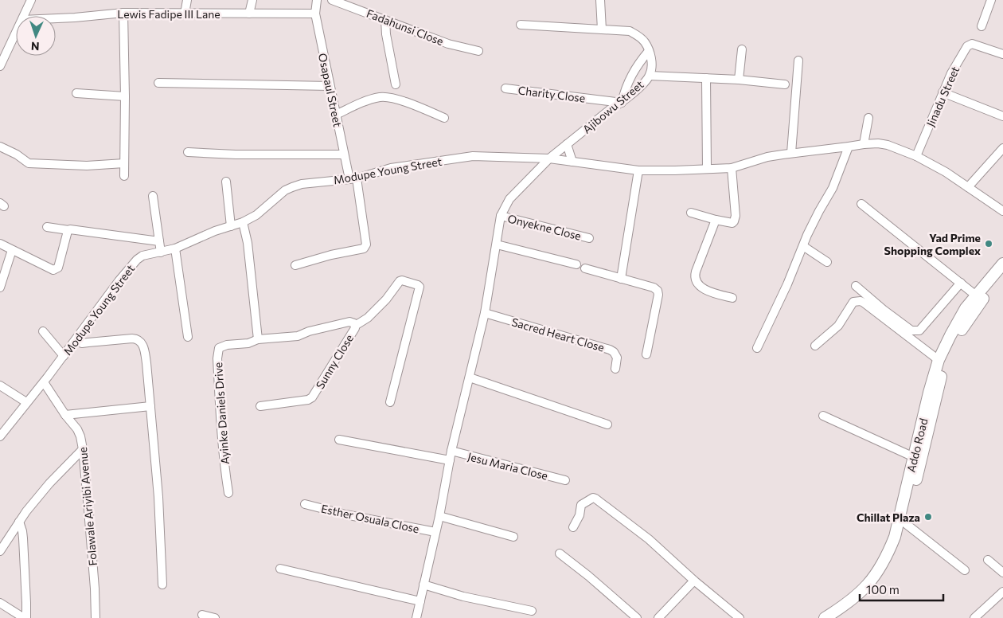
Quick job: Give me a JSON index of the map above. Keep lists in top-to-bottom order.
{
  "streets": {
    "main road": ["Addo Road"],
    "street": [
      "Lewis Fadipe III Lane",
      "Fadahunsi Close",
      "Osapaul Street",
      "Charity Close",
      "Jinadu Street",
      "Ajibowu Street",
      "Modupe Young Street",
      "Onyekne Close",
      "Sacred Heart Close",
      "Sunny Close",
      "Ayinke Daniels Drive",
      "Jesu Maria Close",
      "Folawale Ariyibi Avenue",
      "Esther Osuala Close"
    ]
  },
  "crossings": [
    ["Lewis Fadipe III Lane", "Osapaul Street"],
    ["Osapaul Street", "Modupe Young Street"],
    ["Charity Close", "Ajibowu Street"],
    ["Jinadu Street", "Modupe Young Street"],
    ["Ajibowu Street", "Modupe Young Street"],
    ["Ajibowu Street", "Onyekne Close"],
    ["Modupe Young Street", "Folawale Ariyibi Avenue"],
    ["Sunny Close", "Ayinke Daniels Drive"]
  ],
  "places": ["Yad Prime Shopping Complex", "Chillat Plaza"],
  "scale_bar": "100 m",
  "north": "bottom"
}
